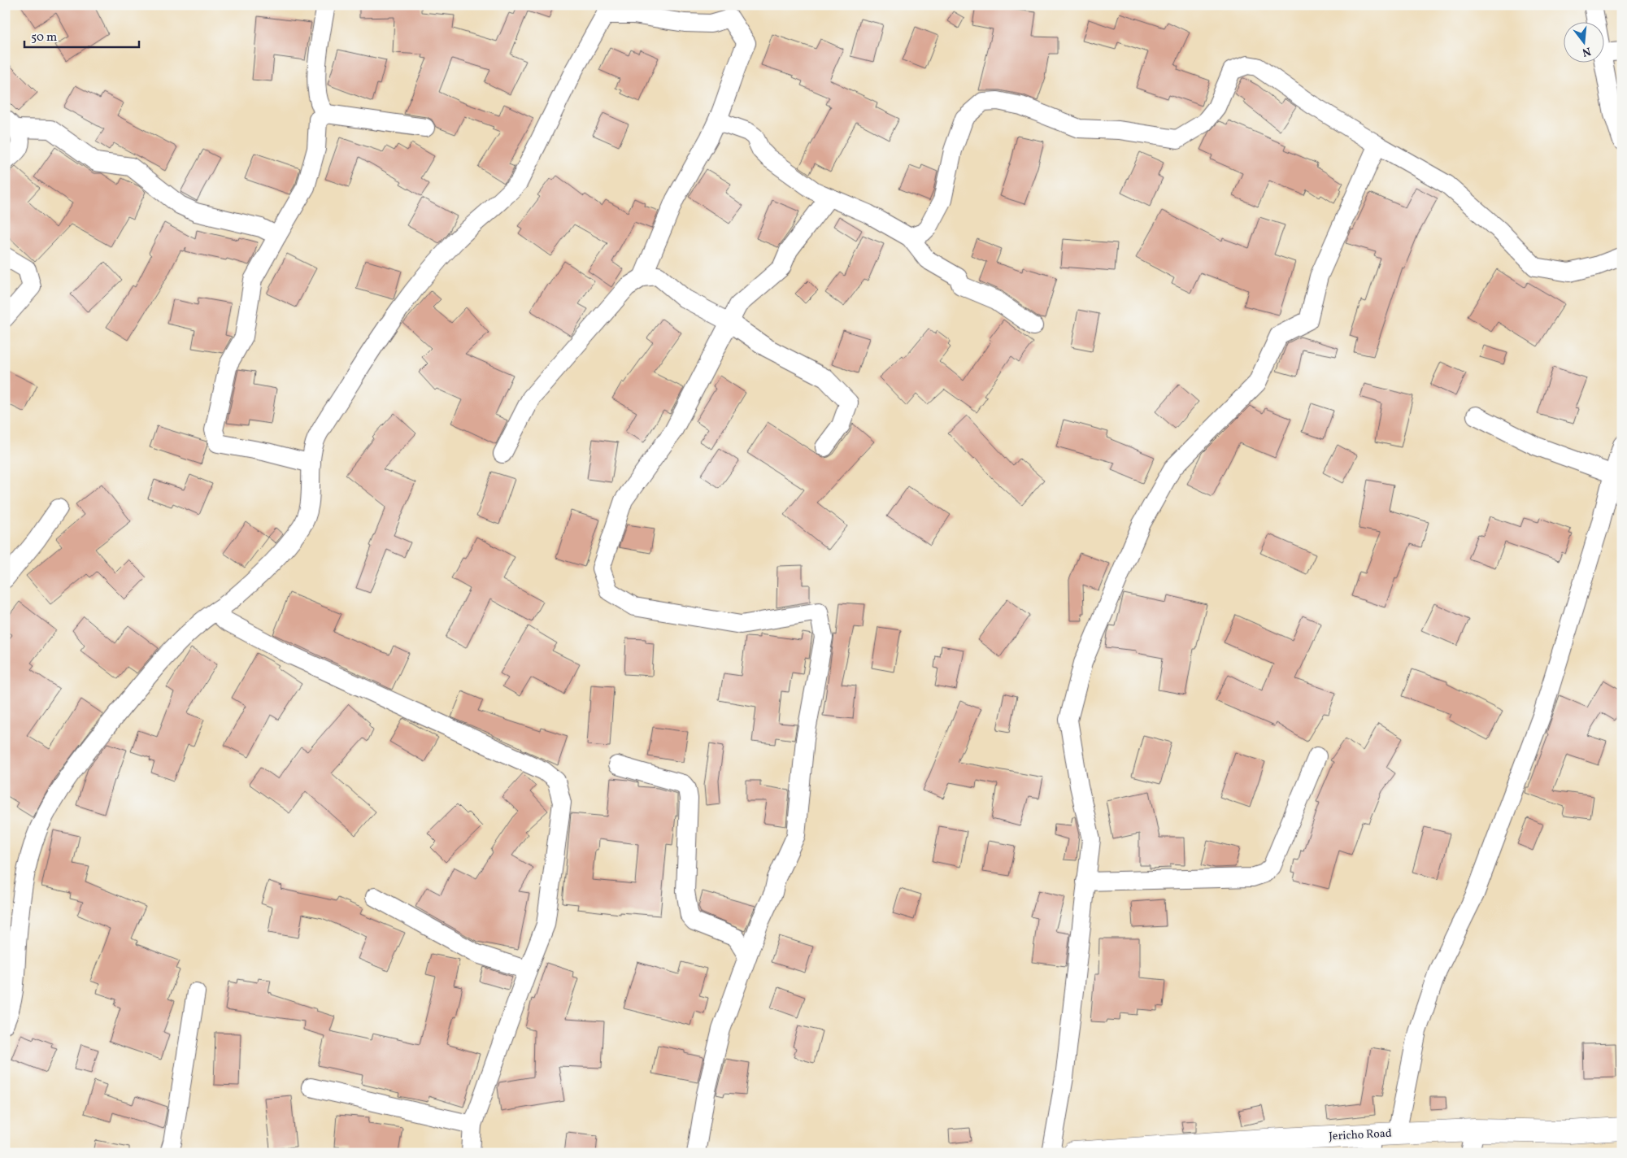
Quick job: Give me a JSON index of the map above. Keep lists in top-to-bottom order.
{
  "streets": {
    "street": ["Jericho Road"]
  },
  "scale_bar": "50 m",
  "north": "bottom"
}
